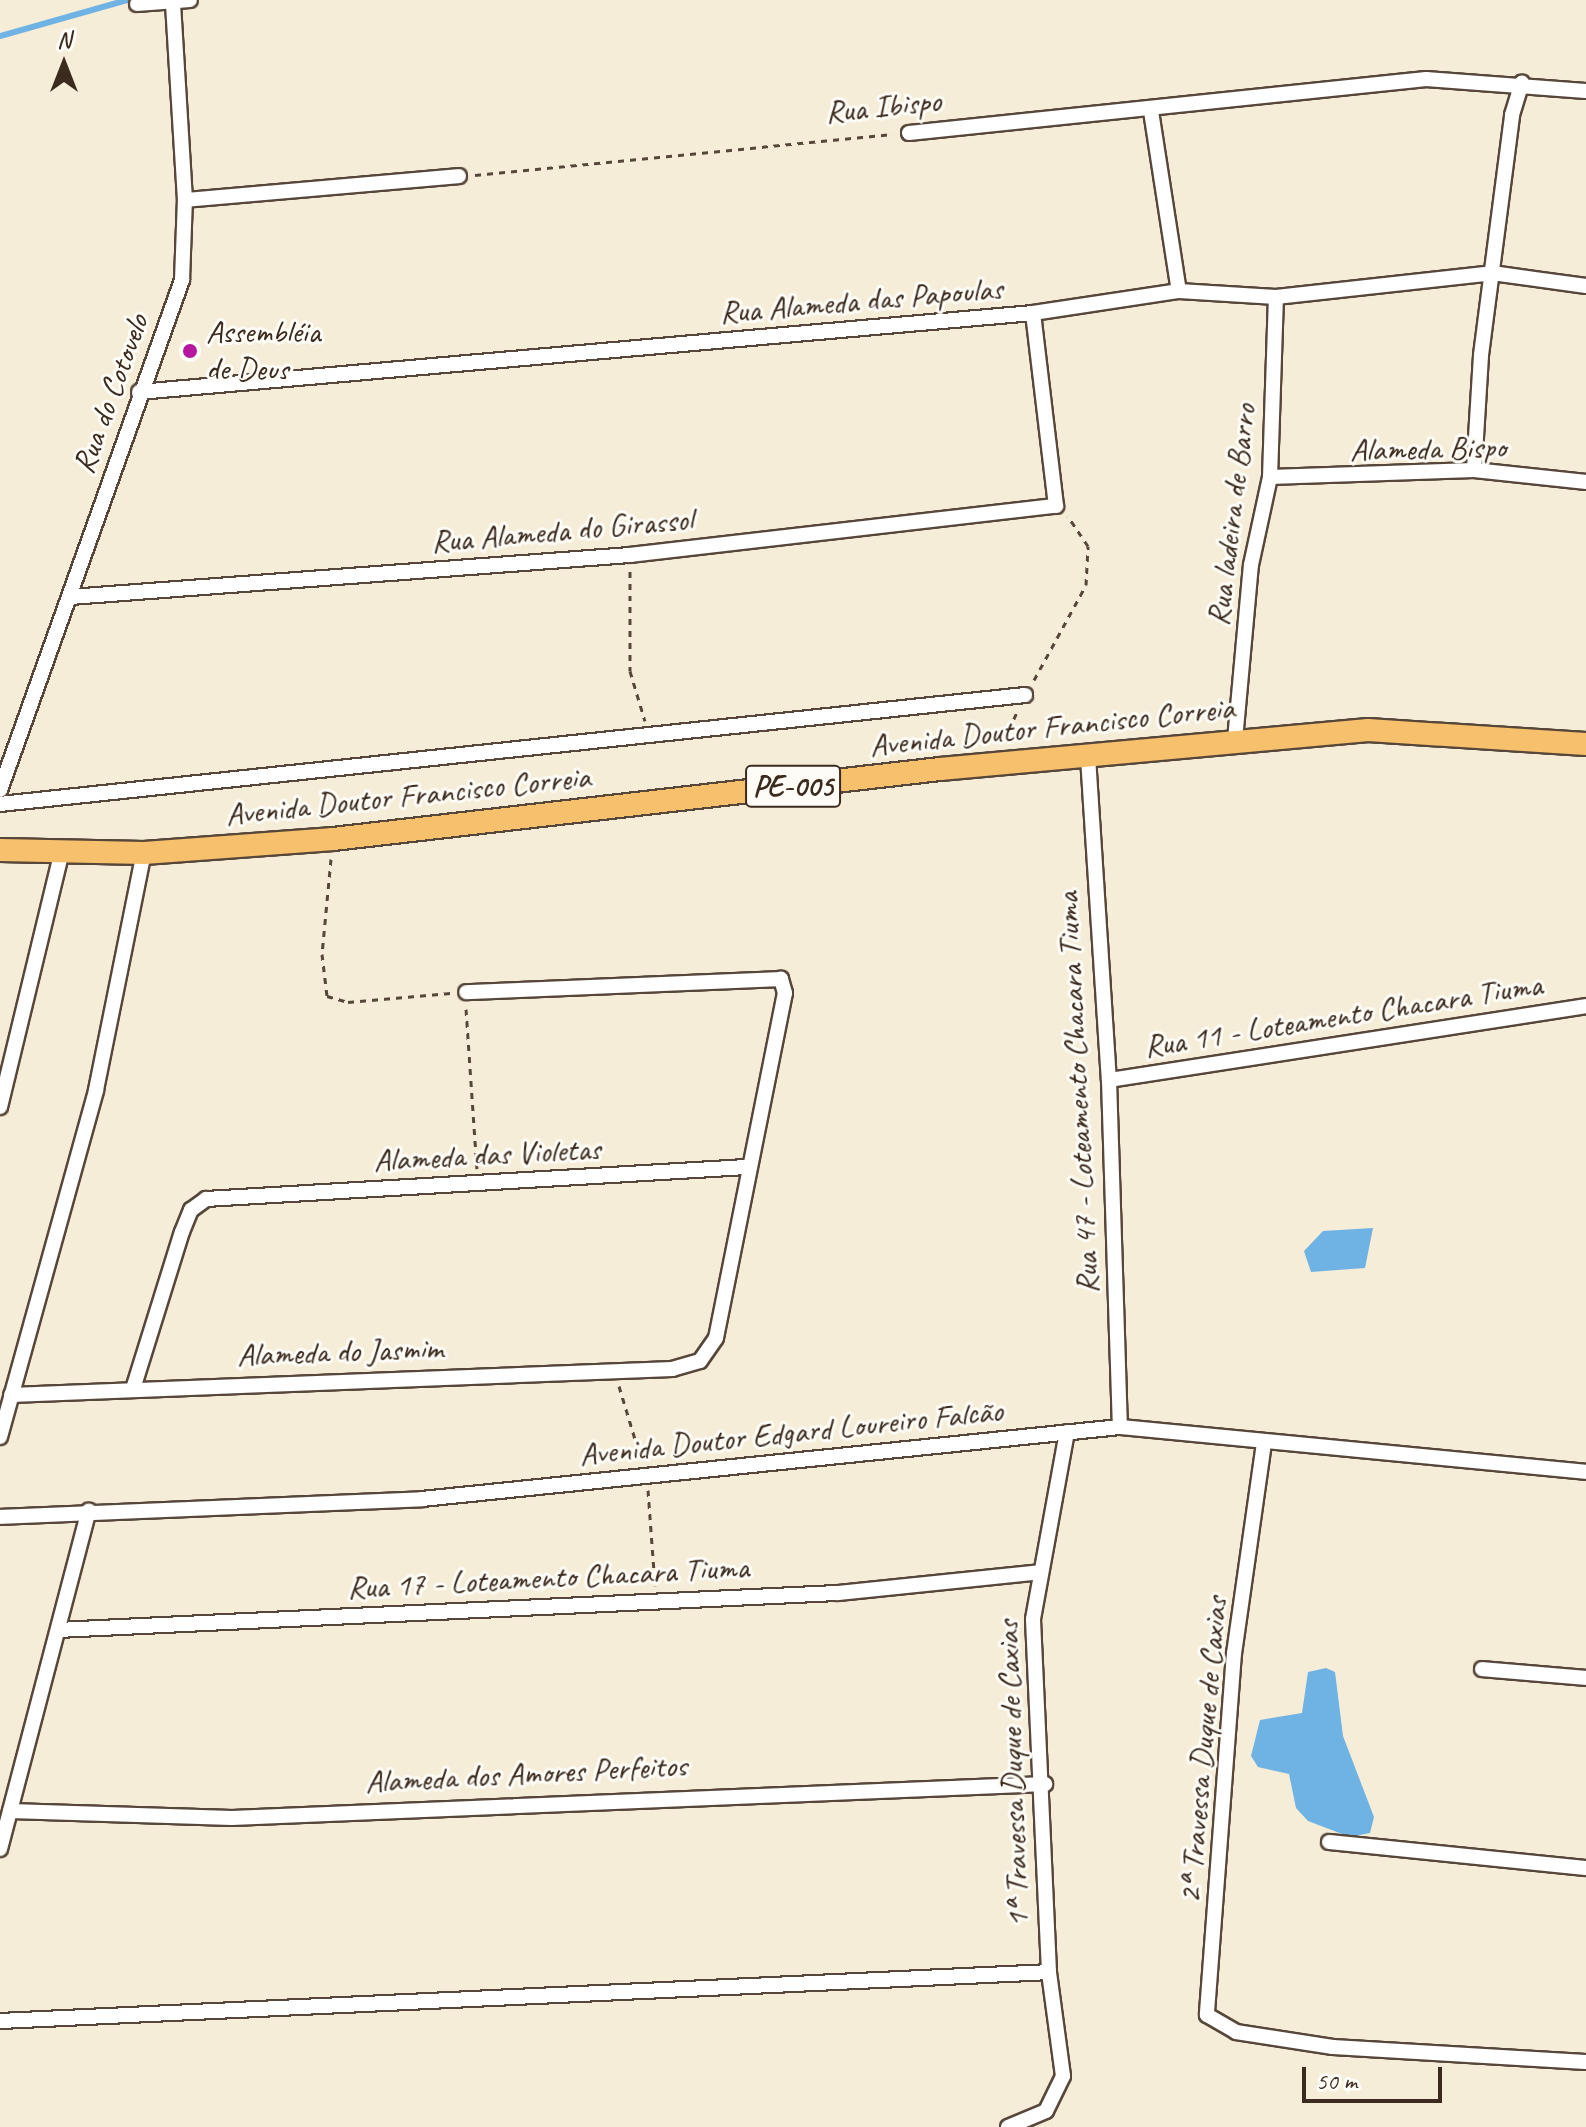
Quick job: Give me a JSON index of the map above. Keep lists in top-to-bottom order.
{
  "streets": {
    "main road": ["Avenida Doutor Francisco Correia", "PE-005"],
    "street": [
      "Rua Ibispo",
      "Rua Alameda das Papoulas",
      "Rua do Cotovelo",
      "Alameda Bispo",
      "Rua ladeira de Barro",
      "Rua Alameda do Girassol",
      "Rua 11 - Loteamento Chacara Tiuma",
      "Rua 47 - Loteamento Chacara Tiuma",
      "Alameda das Violetas",
      "Alameda do Jasmim",
      "Avenida Doutor Edgard Loureiro Falcão",
      "Rua 17 - Loteamento Chacara Tiuma",
      "2ª Travessa Duque de Caxias",
      "Alameda dos Amores Perfeitos",
      "1ª Travessa Duque de Caxias"
    ]
  },
  "crossings": [
    ["Rua Alameda das Papoulas", "Rua do Cotovelo"],
    ["Rua Alameda das Papoulas", "Rua ladeira de Barro"],
    ["Rua do Cotovelo", "Rua Alameda do Girassol"],
    ["Alameda Bispo", "Rua ladeira de Barro"],
    ["Rua ladeira de Barro", "Avenida Doutor Francisco Correia"],
    ["Avenida Doutor Francisco Correia", "Rua 47 - Loteamento Chacara Tiuma"],
    ["Rua 11 - Loteamento Chacara Tiuma", "Rua 47 - Loteamento Chacara Tiuma"],
    ["Rua 47 - Loteamento Chacara Tiuma", "Avenida Doutor Edgard Loureiro Falcão"],
    ["Alameda das Violetas", "Alameda do Jasmim"],
    ["Avenida Doutor Edgard Loureiro Falcão", "2ª Travessa Duque de Caxias"],
    ["Avenida Doutor Edgard Loureiro Falcão", "1ª Travessa Duque de Caxias"],
    ["Rua 17 - Loteamento Chacara Tiuma", "1ª Travessa Duque de Caxias"],
    ["Alameda dos Amores Perfeitos", "1ª Travessa Duque de Caxias"]
  ],
  "places": ["Assembléia de Deus"],
  "scale_bar": "50 m",
  "north": "top"
}
